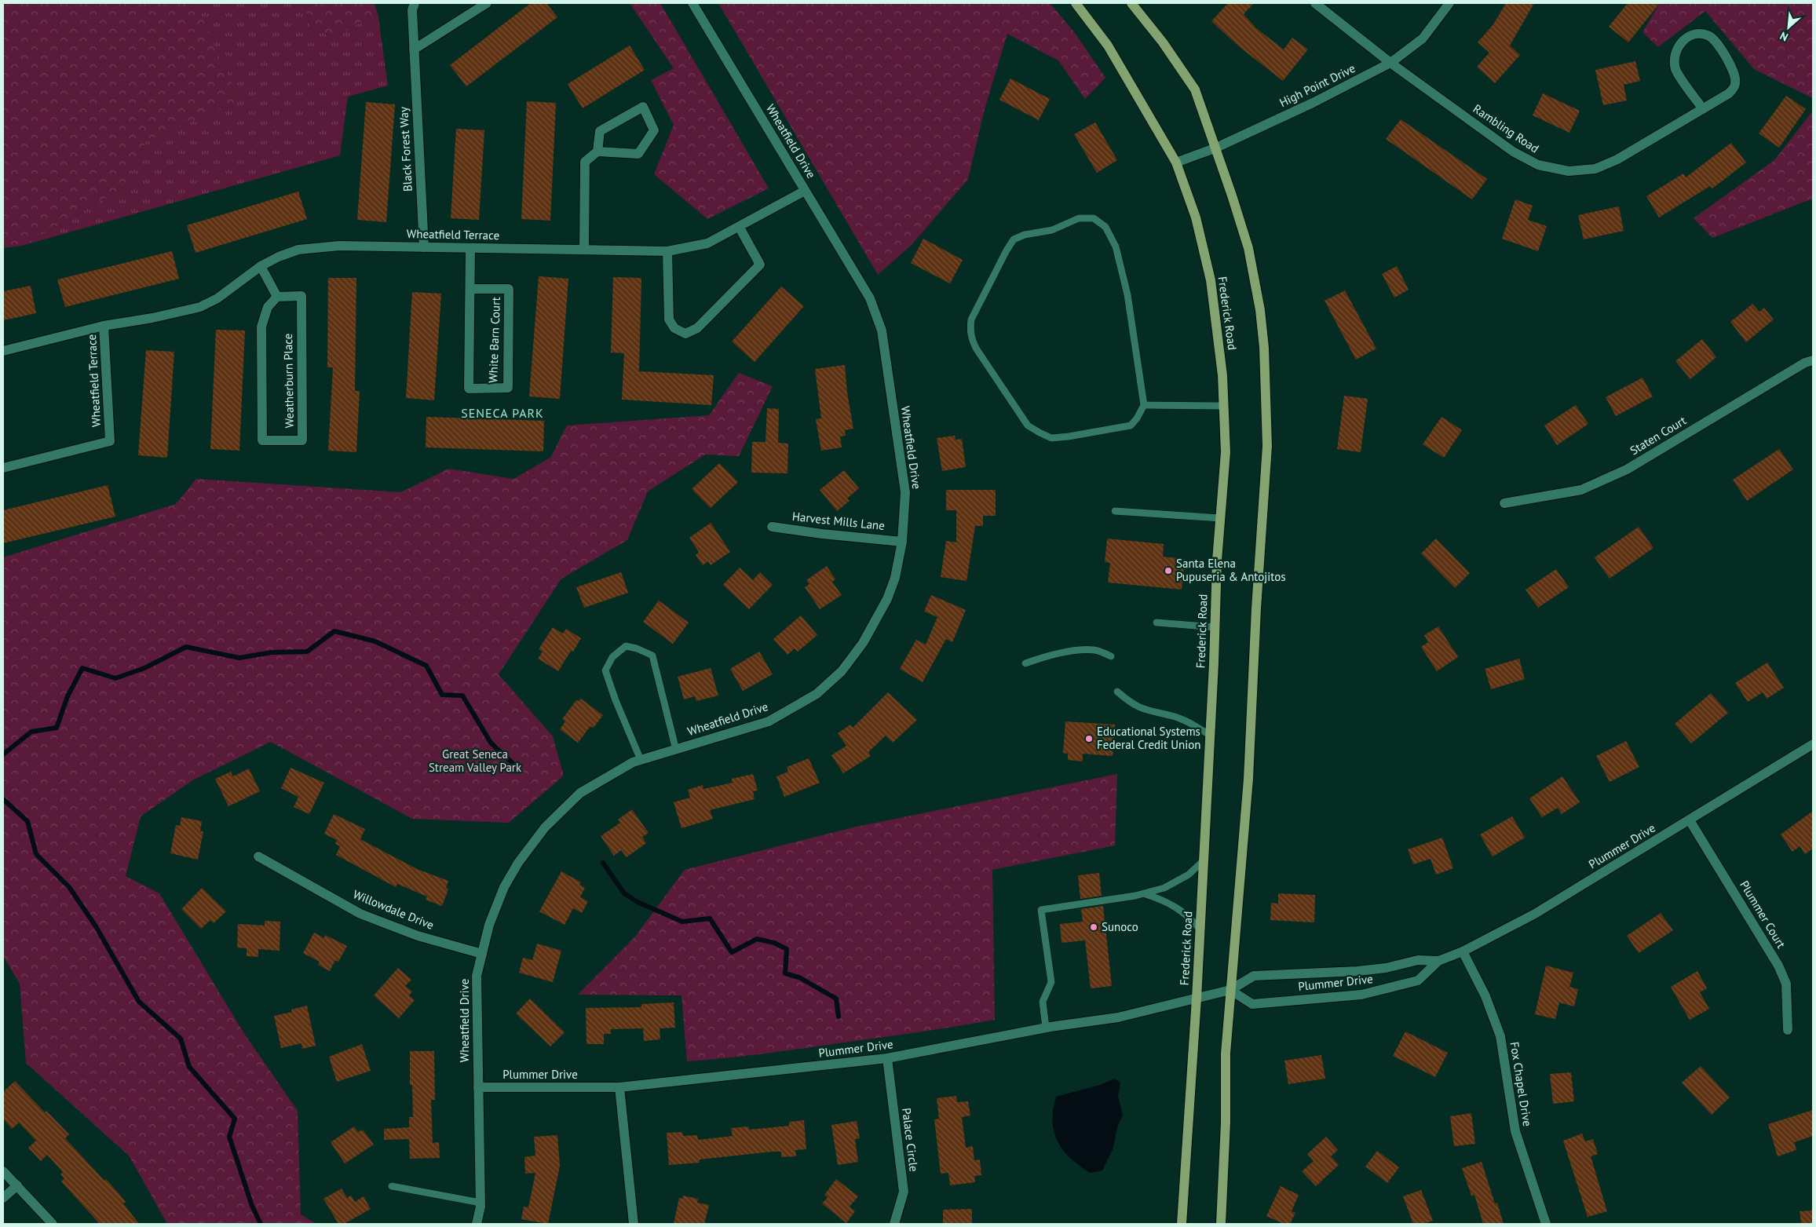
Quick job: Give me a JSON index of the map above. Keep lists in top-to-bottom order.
{
  "streets": {
    "main road": ["Frederick Road"],
    "street": [
      "High Point Drive",
      "Rambling Road",
      "Wheatfield Drive",
      "Black Forest Way",
      "Wheatfield Terrace",
      "White Barn Court",
      "Weatherburn Place",
      "Staten Court",
      "Harvest Mills Lane",
      "Plummer Drive",
      "Willowdale Drive",
      "Plummer Court",
      "Fox Chapel Drive",
      "Palace Circle"
    ]
  },
  "crossings": [
    ["High Point Drive", "Rambling Road"],
    ["High Point Drive", "Frederick Road"],
    ["Wheatfield Drive", "Wheatfield Terrace"],
    ["Wheatfield Drive", "Harvest Mills Lane"],
    ["Wheatfield Drive", "Plummer Drive"],
    ["Wheatfield Drive", "Willowdale Drive"],
    ["Black Forest Way", "Wheatfield Terrace"],
    ["Wheatfield Terrace", "White Barn Court"],
    ["Frederick Road", "Plummer Drive"],
    ["Plummer Drive", "Plummer Court"],
    ["Plummer Drive", "Fox Chapel Drive"],
    ["Plummer Drive", "Palace Circle"]
  ],
  "districts": ["SENECA PARK"],
  "parks": ["Great Seneca Stream Valley Park"],
  "places": ["Santa Elena Pupuseria & Antojitos", "Educational Systems Federal Credit Union", "Sunoco"],
  "north": "bottom left"
}
